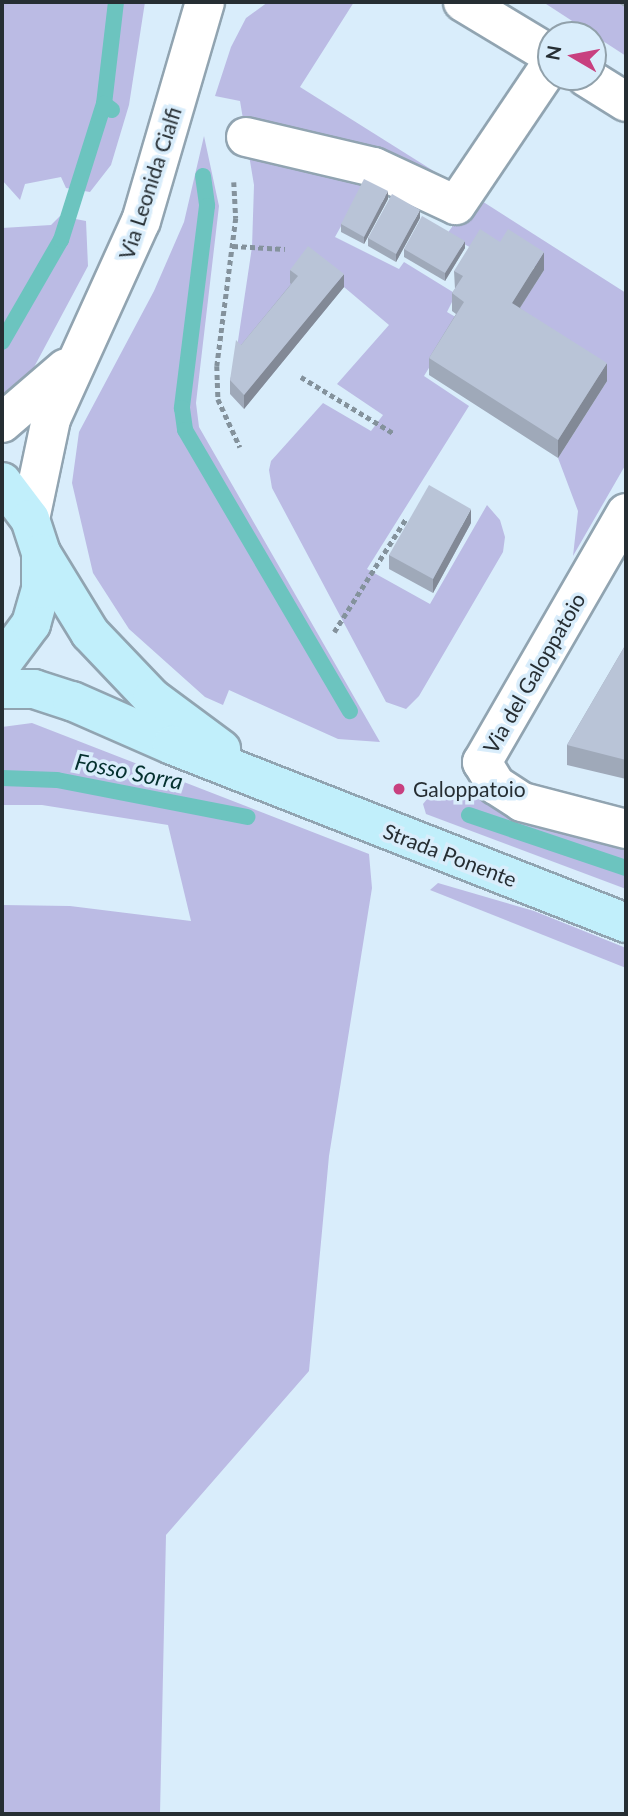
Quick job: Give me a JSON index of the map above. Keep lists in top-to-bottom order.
{
  "streets": {
    "main road": ["Strada Ponente"],
    "street": ["Via Leonida Cialfi", "Via del Galoppatoio"]
  },
  "crossings": [
    ["Via Leonida Cialfi", "Strada Ponente"]
  ],
  "water": ["Fosso Sorra"],
  "places": ["Galoppatoio"],
  "north": "left"
}
